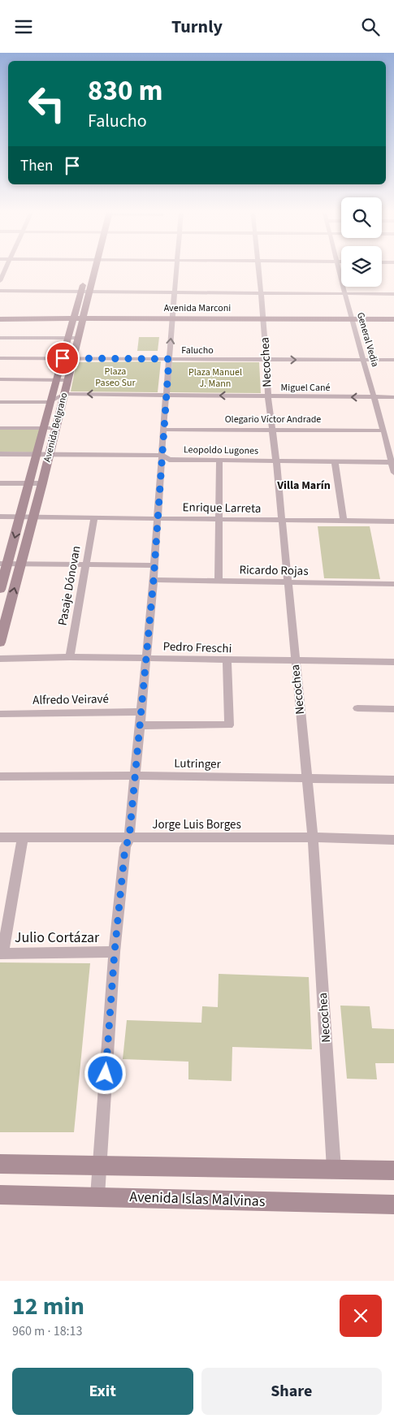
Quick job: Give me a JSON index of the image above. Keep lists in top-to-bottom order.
{
  "streets": {
    "main road": ["Avenida Marconi", "Avenida Belgrano", "Avenida Islas Malvinas"],
    "street": [
      "General Vedia",
      "Falucho",
      "Necochea",
      "Miguel Cané",
      "Olegario Víctor Andrade",
      "Leopoldo Lugones",
      "Enrique Larreta",
      "Ricardo Rojas",
      "Pasaje Dónovan",
      "Pedro Freschi",
      "Alfredo Veiravé",
      "Lutringer",
      "Jorge Luis Borges",
      "Julio Cortázar"
    ]
  },
  "crossings": [
    ["Avenida Marconi", "General Vedia"],
    ["Avenida Marconi", "Necochea"],
    ["Avenida Marconi", "Avenida Belgrano"],
    ["General Vedia", "Falucho"],
    ["General Vedia", "Miguel Cané"],
    ["General Vedia", "Olegario Víctor Andrade"],
    ["General Vedia", "Leopoldo Lugones"],
    ["Falucho", "Necochea"],
    ["Falucho", "Avenida Belgrano"],
    ["Necochea", "Miguel Cané"],
    ["Necochea", "Olegario Víctor Andrade"],
    ["Necochea", "Leopoldo Lugones"],
    ["Necochea", "Enrique Larreta"],
    ["Necochea", "Ricardo Rojas"],
    ["Necochea", "Pedro Freschi"],
    ["Necochea", "Lutringer"],
    ["Necochea", "Jorge Luis Borges"],
    ["Miguel Cané", "Avenida Belgrano"],
    ["Avenida Belgrano", "Leopoldo Lugones"],
    ["Avenida Belgrano", "Enrique Larreta"],
    ["Enrique Larreta", "Pasaje Dónovan"],
    ["Pasaje Dónovan", "Pedro Freschi"]
  ],
  "one_way": ["Miguel Cané"],
  "districts": ["Villa Marín"],
  "parks": ["Plaza Paseo Sur", "Plaza Manuel J. Mann"],
  "page": {
    "header": "Turnly",
    "turn": ["830 m", "Falucho"],
    "then": "Then",
    "heading": ["12 min", "960 m · 18:13"],
    "buttons": ["Exit", "Share"]
  }
}
